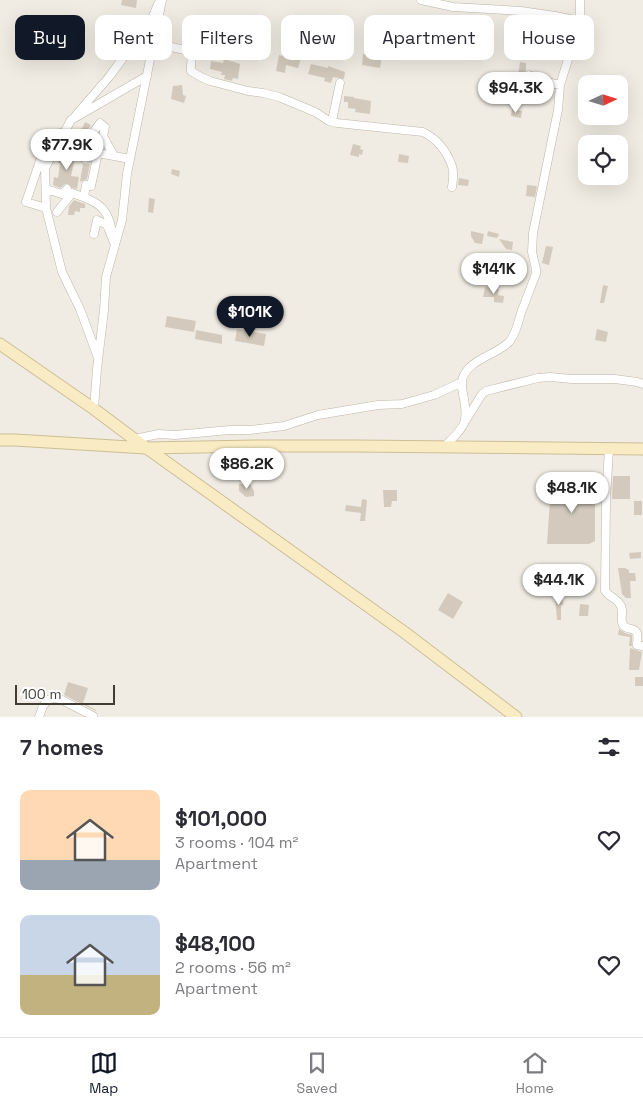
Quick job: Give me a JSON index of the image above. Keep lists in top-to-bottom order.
{
  "scale_bar": "100 m",
  "north": "right",
  "page": {
    "chip": [
      "Buy",
      "Rent",
      "Filters",
      "New",
      "Apartment",
      "House"
    ],
    "price": [
      "$94.3K",
      "$77.9K",
      "$141K",
      "$101K",
      "$86.2K",
      "$48.1K",
      "$44.1K"
    ],
    "scale": "100 m",
    "heading": "7 homes",
    "list": [
      {
        "name": "$101,000",
        "note": "3 rooms · 104 m² · Apartment"
      },
      {
        "name": "$48,100",
        "note": "2 rooms · 56 m² · Apartment"
      }
    ],
    "tabs": ["Map", "Saved", "Home"]
  }
}
